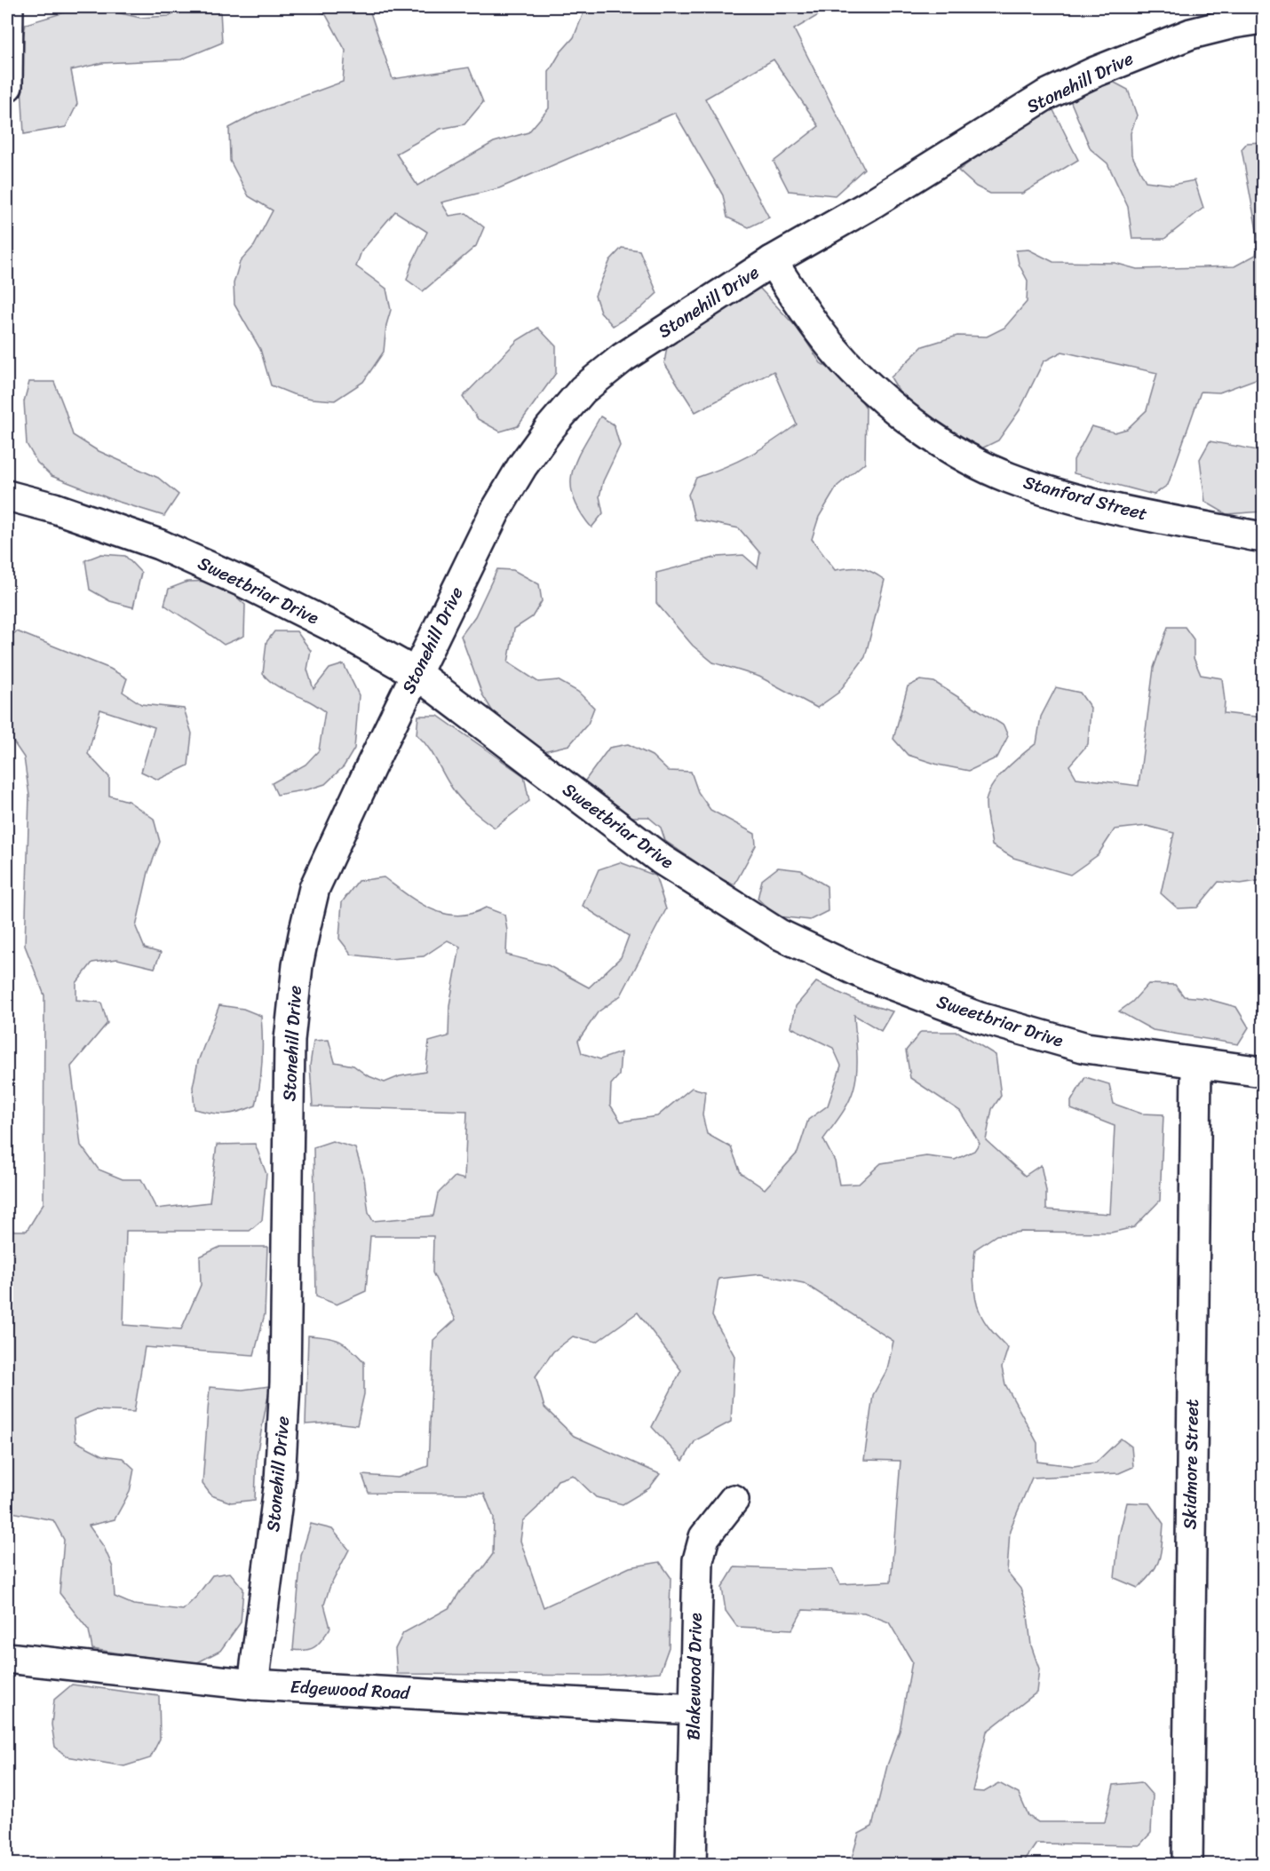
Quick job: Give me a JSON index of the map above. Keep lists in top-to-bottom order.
{
  "streets": {
    "street": [
      "Stonehill Drive",
      "Stanford Street",
      "Sweetbriar Drive",
      "Skidmore Street",
      "Blakewood Drive",
      "Edgewood Road"
    ]
  },
  "crossings": [
    ["Stonehill Drive", "Stanford Street"],
    ["Stonehill Drive", "Sweetbriar Drive"],
    ["Stonehill Drive", "Edgewood Road"],
    ["Sweetbriar Drive", "Skidmore Street"],
    ["Blakewood Drive", "Edgewood Road"]
  ]
}
